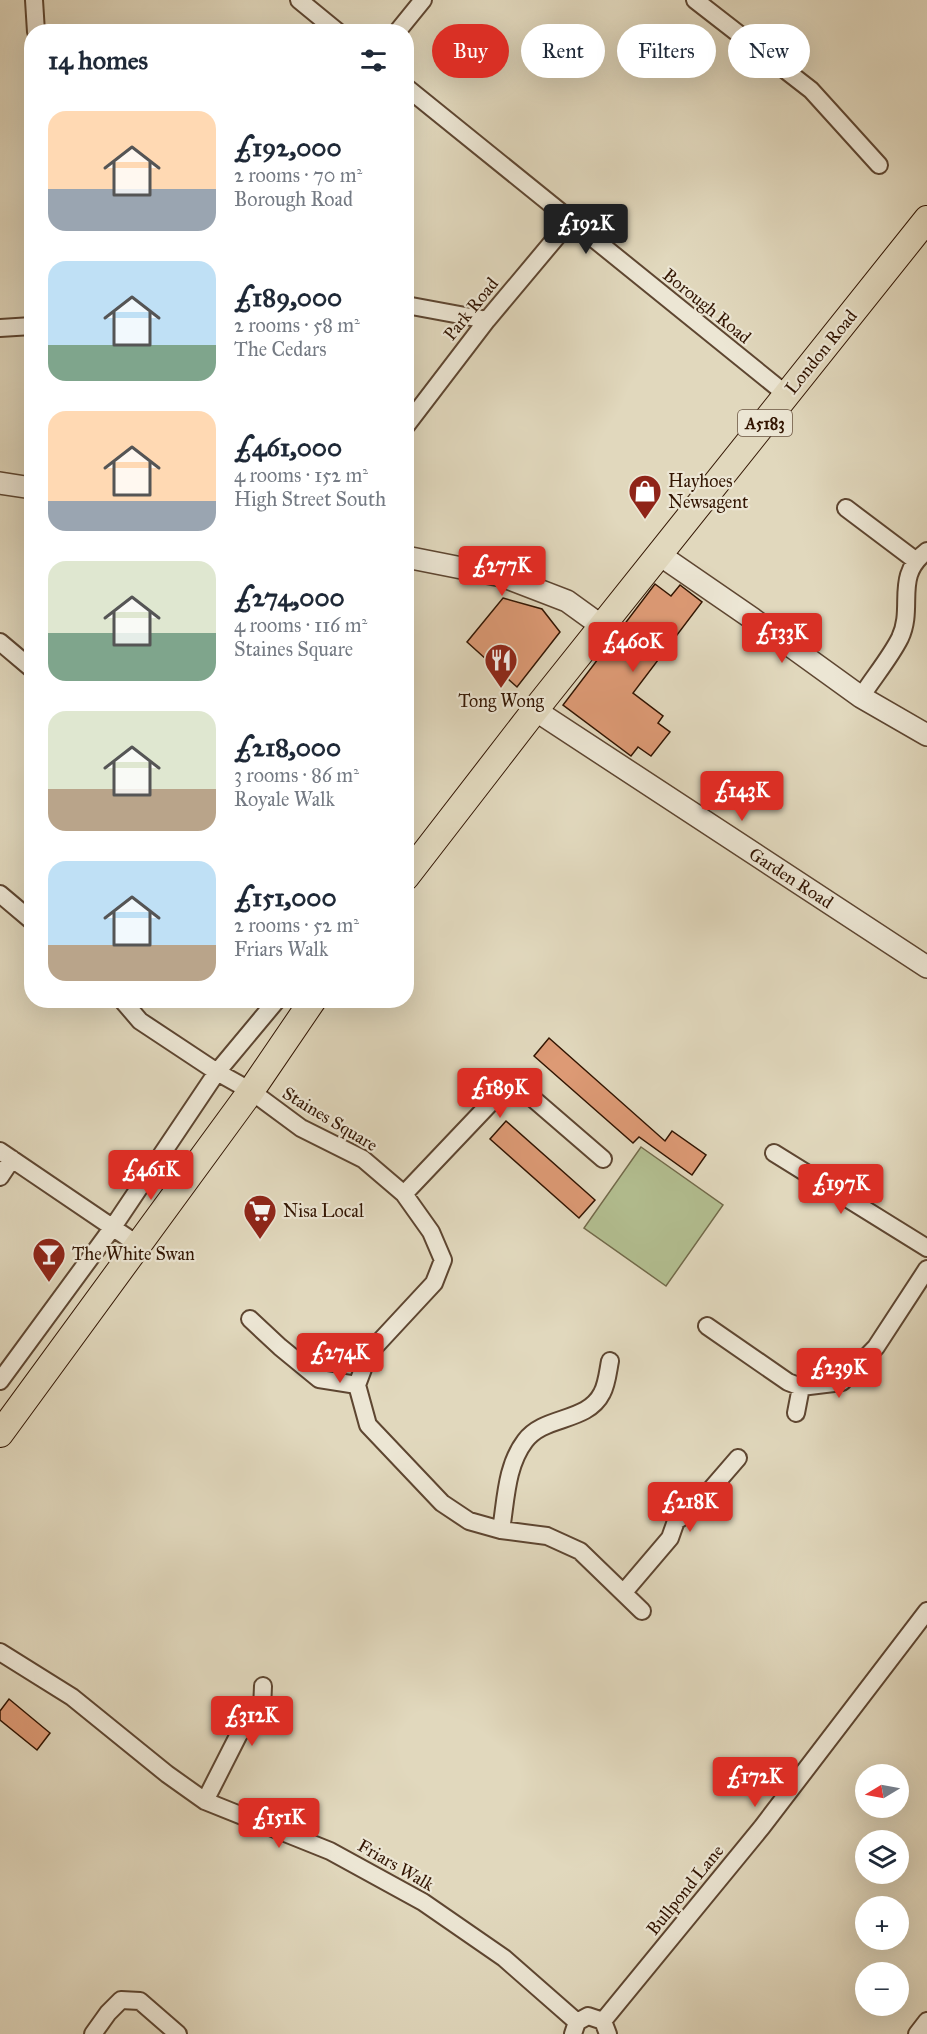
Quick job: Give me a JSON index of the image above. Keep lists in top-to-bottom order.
{
  "streets": {
    "main road": ["London Road", "A5183"],
    "street": [
      "Borough Road",
      "Park Road",
      "Garden Road",
      "Staines Square",
      "Friars Walk",
      "Bullpond Lane"
    ]
  },
  "crossings": [
    ["Borough Road", "Park Road"],
    ["Borough Road", "London Road"],
    ["London Road", "A5183"],
    ["A5183", "Garden Road"]
  ],
  "places": {
    "shop": ["Hayhoes Newsagent"],
    "restaurant": ["Tong Wong"],
    "supermarket": ["Nisa Local"],
    "bar": ["The White Swan"]
  },
  "north": "left",
  "page": {
    "chip": [
      "Buy",
      "Rent",
      "Filters",
      "New"
    ],
    "heading": "14 homes",
    "list": [
      {
        "name": "£192,000",
        "note": "2 rooms · 70 m² · Borough Road"
      },
      {
        "name": "£189,000",
        "note": "2 rooms · 58 m² · The Cedars"
      },
      {
        "name": "£461,000",
        "note": "4 rooms · 152 m² · High Street South"
      },
      {
        "name": "£274,000",
        "note": "4 rooms · 116 m² · Staines Square"
      },
      {
        "name": "£218,000",
        "note": "3 rooms · 86 m² · Royale Walk"
      },
      {
        "name": "£151,000",
        "note": "2 rooms · 52 m² · Friars Walk"
      }
    ],
    "price": [
      "£192K",
      "£277K",
      "£133K",
      "£460K",
      "£143K",
      "£189K",
      "£461K",
      "£197K",
      "£274K",
      "£239K",
      "£218K",
      "£312K",
      "£172K",
      "£151K"
    ],
    "map_buttons": ["+", "−"]
  }
}
